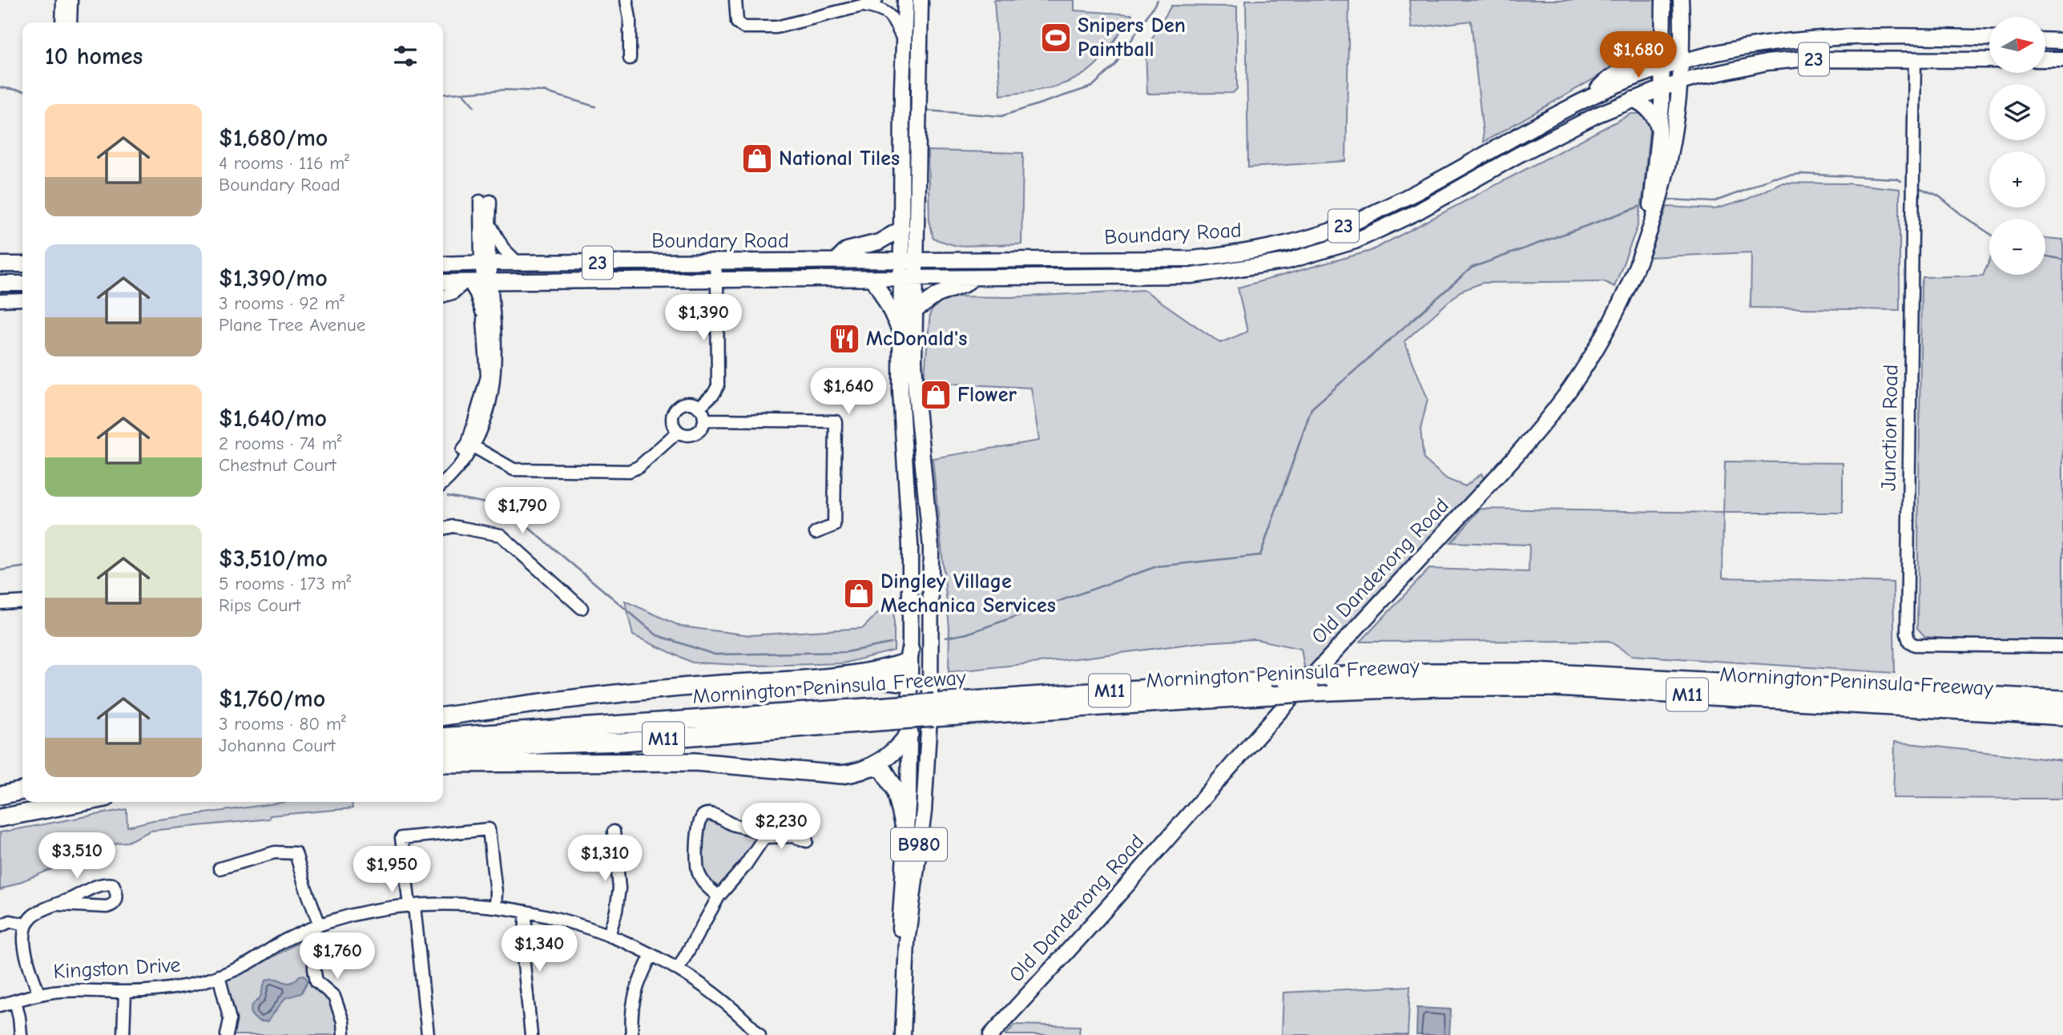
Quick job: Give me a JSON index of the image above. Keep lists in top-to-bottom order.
{
  "streets": {
    "highway": ["Mornington Peninsula Freeway", "M11"],
    "main road": [
      "23",
      "Boundary Road",
      "Old Dandenong Road",
      "B980"
    ],
    "street": ["Junction Road", "Kingston Drive"]
  },
  "crossings": [
    ["Boundary Road", "Junction Road"],
    ["Boundary Road", "Old Dandenong Road"],
    ["Boundary Road", "B980"],
    ["Mornington Peninsula Freeway", "B980"]
  ],
  "places": {
    "sports": ["Snipers Den Paintball"],
    "shop": ["National Tiles", "Flower", "Dingley Village Mechanica Services"],
    "restaurant": ["McDonald's"]
  },
  "north": "right",
  "page": {
    "map_buttons": ["+", "−"],
    "heading": "10 homes",
    "price": [
      "$1,680",
      "$1,390",
      "$1,640",
      "$1,790",
      "$2,230",
      "$3,510",
      "$1,310",
      "$1,950",
      "$1,340",
      "$1,760"
    ],
    "list": [
      {
        "name": "$1,680/mo",
        "note": "4 rooms · 116 m² · Boundary Road"
      },
      {
        "name": "$1,390/mo",
        "note": "3 rooms · 92 m² · Plane Tree Avenue"
      },
      {
        "name": "$1,640/mo",
        "note": "2 rooms · 74 m² · Chestnut Court"
      },
      {
        "name": "$3,510/mo",
        "note": "5 rooms · 173 m² · Rips Court"
      },
      {
        "name": "$1,760/mo",
        "note": "3 rooms · 80 m² · Johanna Court"
      }
    ]
  }
}
